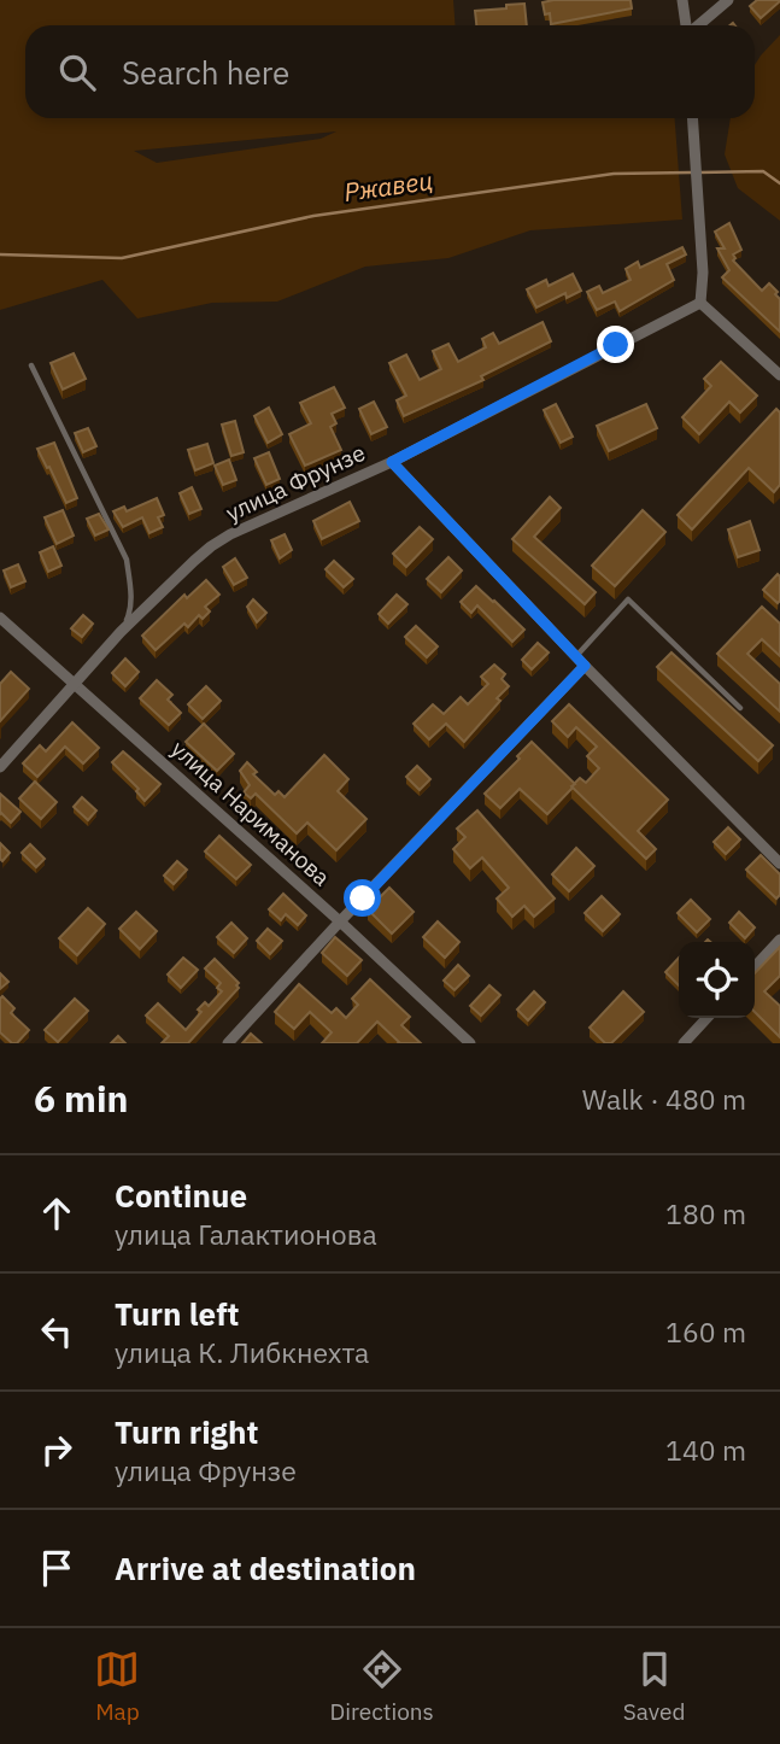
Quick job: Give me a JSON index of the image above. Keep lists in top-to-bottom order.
{
  "streets": {
    "street": ["улица Фрунзе", "улица Нариманова"]
  },
  "crossings": [
    ["улица Фрунзе", "улица Нариманова"]
  ],
  "water": ["Ржавец"],
  "page": {
    "search": "Search here",
    "heading": ["6 min", "Walk · 480 m"],
    "list": [
      ["Continue", "улица Галактионова", "180 m"],
      ["Turn left", "улица К. Либкнехта", "160 m"],
      ["Turn right", "улица Фрунзе", "140 m"],
      "Arrive at destination"
    ],
    "nav": ["Map", "Directions", "Saved"]
  }
}
